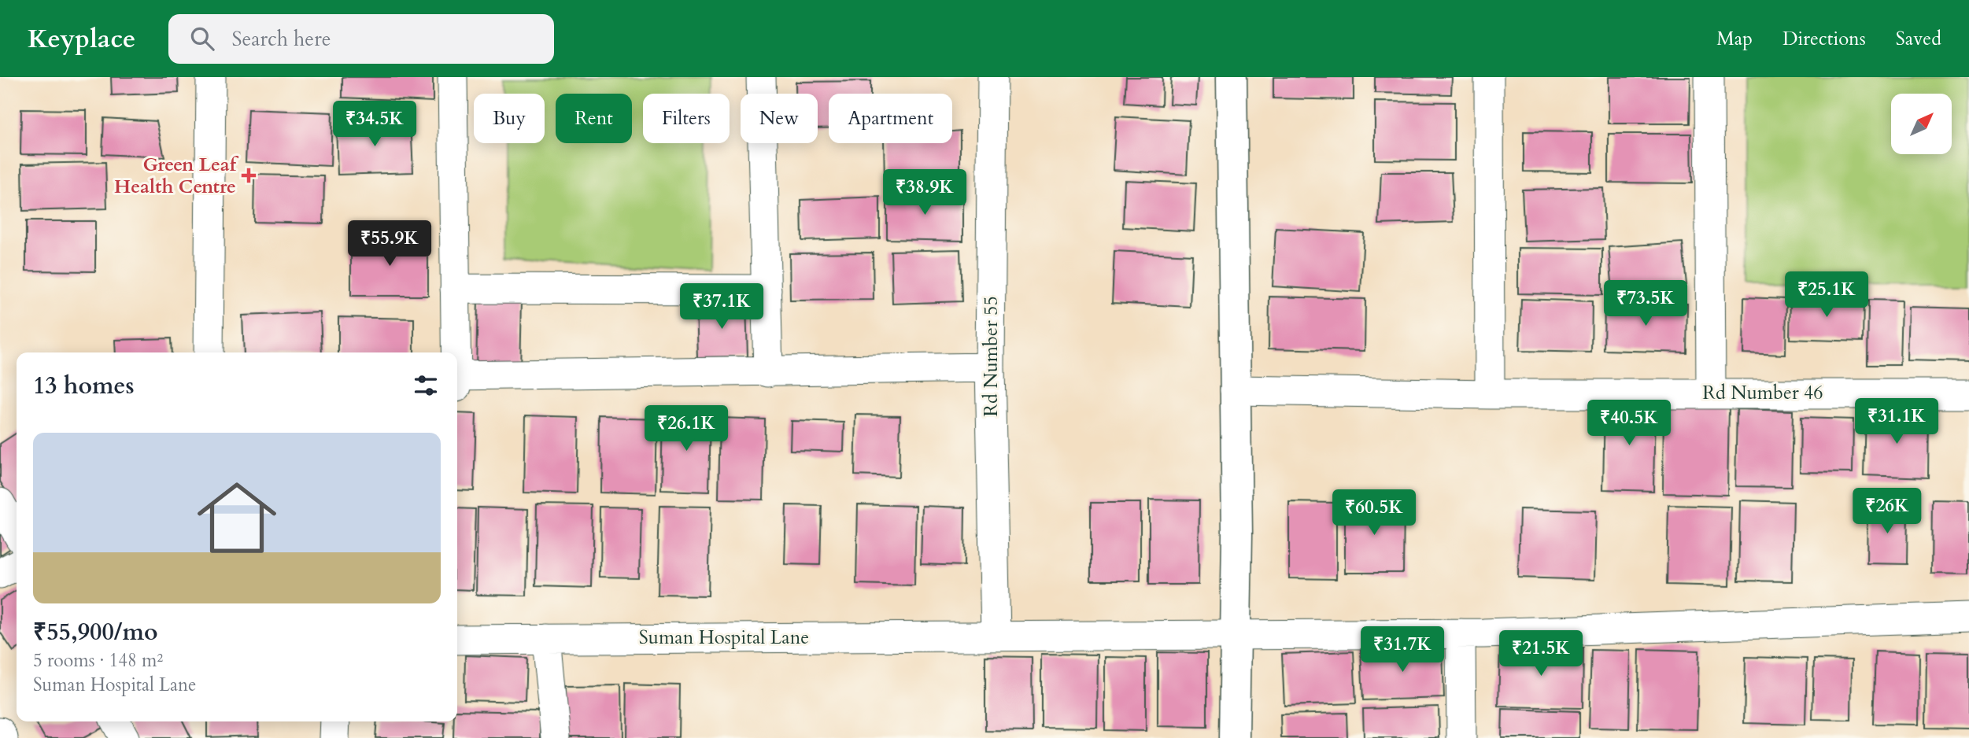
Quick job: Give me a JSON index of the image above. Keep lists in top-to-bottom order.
{
  "streets": {
    "street": ["Rd Number 55", "Rd Number 46", "Suman Hospital Lane"]
  },
  "crossings": [
    ["Rd Number 55", "Suman Hospital Lane"]
  ],
  "places": {
    "health": ["Green Leaf Health Centre"]
  },
  "north": "top right",
  "page": {
    "header": "Keyplace",
    "search": "Search here",
    "nav": ["Map", "Directions", "Saved"],
    "chip": [
      "Buy",
      "Rent",
      "Filters",
      "New",
      "Apartment"
    ],
    "price": [
      "₹34.5K",
      "₹38.9K",
      "₹55.9K",
      "₹25.1K",
      "₹73.5K",
      "₹37.1K",
      "₹31.1K",
      "₹40.5K",
      "₹26.1K",
      "₹26K",
      "₹60.5K",
      "₹31.7K",
      "₹21.5K"
    ],
    "heading": "13 homes",
    "list": [
      {
        "name": "₹55,900/mo",
        "note": "5 rooms · 148 m² · Suman Hospital Lane"
      }
    ]
  }
}
